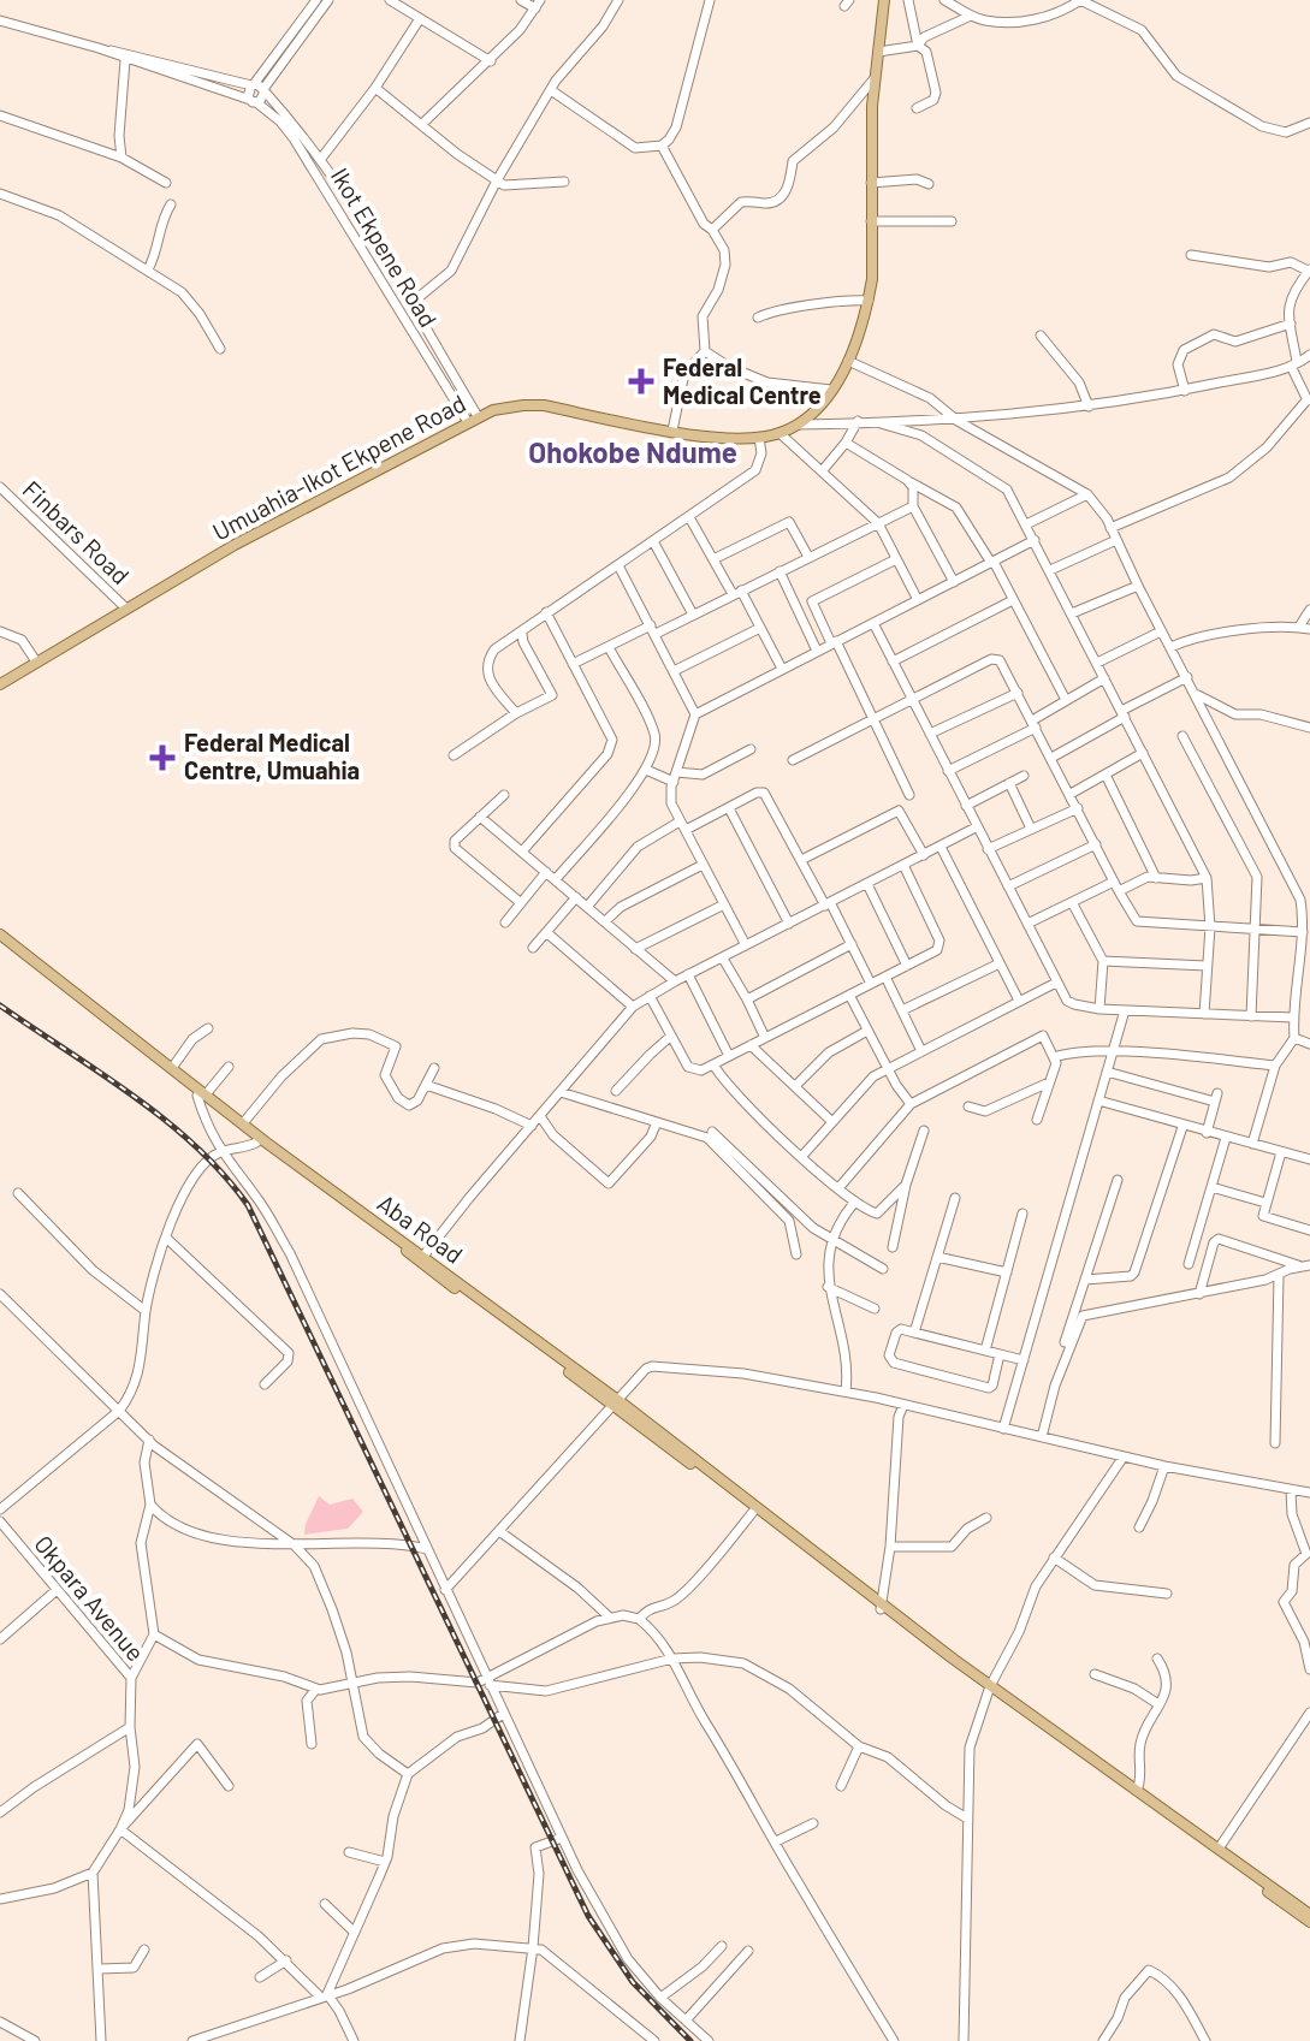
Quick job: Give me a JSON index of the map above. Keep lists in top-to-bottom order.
{
  "streets": {
    "main road": ["Umuahia-Ikot Ekpene Road", "Aba Road"],
    "street": ["Ikot Ekpene Road", "Finbars Road", "Okpara Avenue"]
  },
  "crossings": [
    ["Ikot Ekpene Road", "Umuahia-Ikot Ekpene Road"],
    ["Umuahia-Ikot Ekpene Road", "Finbars Road"]
  ],
  "districts": ["Ohokobe Ndume"],
  "places": {
    "health": ["Federal Medical Centre", "Federal Medical Centre, Umuahia"]
  }
}
